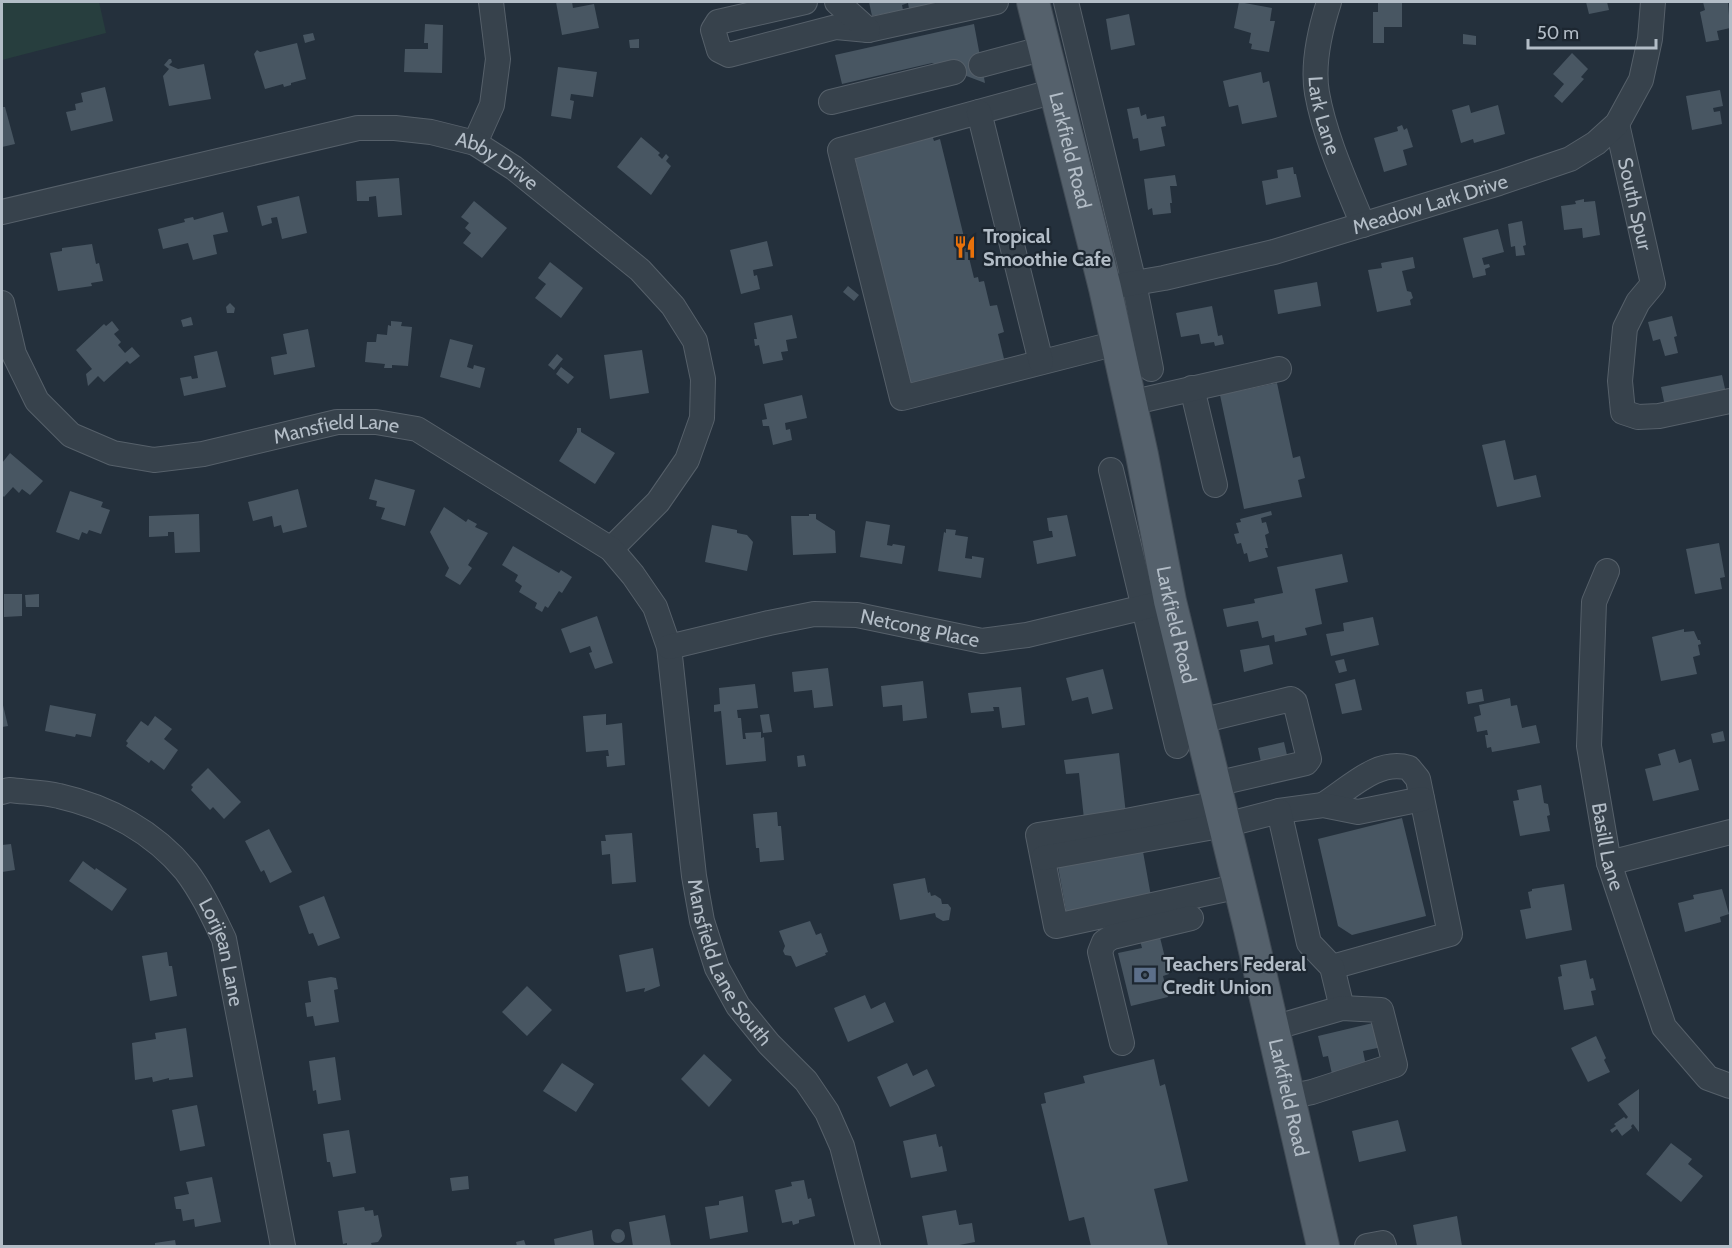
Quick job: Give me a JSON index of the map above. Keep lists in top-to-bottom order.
{
  "streets": {
    "main road": ["Larkfield Road"],
    "street": [
      "Lark Lane",
      "Abby Drive",
      "Meadow Lark Drive",
      "South Spur",
      "Mansfield Lane",
      "Netcong Place",
      "Basill Lane",
      "Lorijean Lane",
      "Mansfield Lane South"
    ]
  },
  "crossings": [
    ["Lark Lane", "Meadow Lark Drive"],
    ["Larkfield Road", "Meadow Lark Drive"],
    ["Larkfield Road", "Netcong Place"],
    ["Abby Drive", "Mansfield Lane"],
    ["Meadow Lark Drive", "South Spur"],
    ["Mansfield Lane", "Netcong Place"],
    ["Mansfield Lane", "Mansfield Lane South"],
    ["Netcong Place", "Mansfield Lane South"]
  ],
  "places": {
    "restaurant": ["Tropical Smoothie Cafe"],
    "bank": ["Teachers Federal Credit Union"]
  },
  "scale_bar": "50 m"
}
